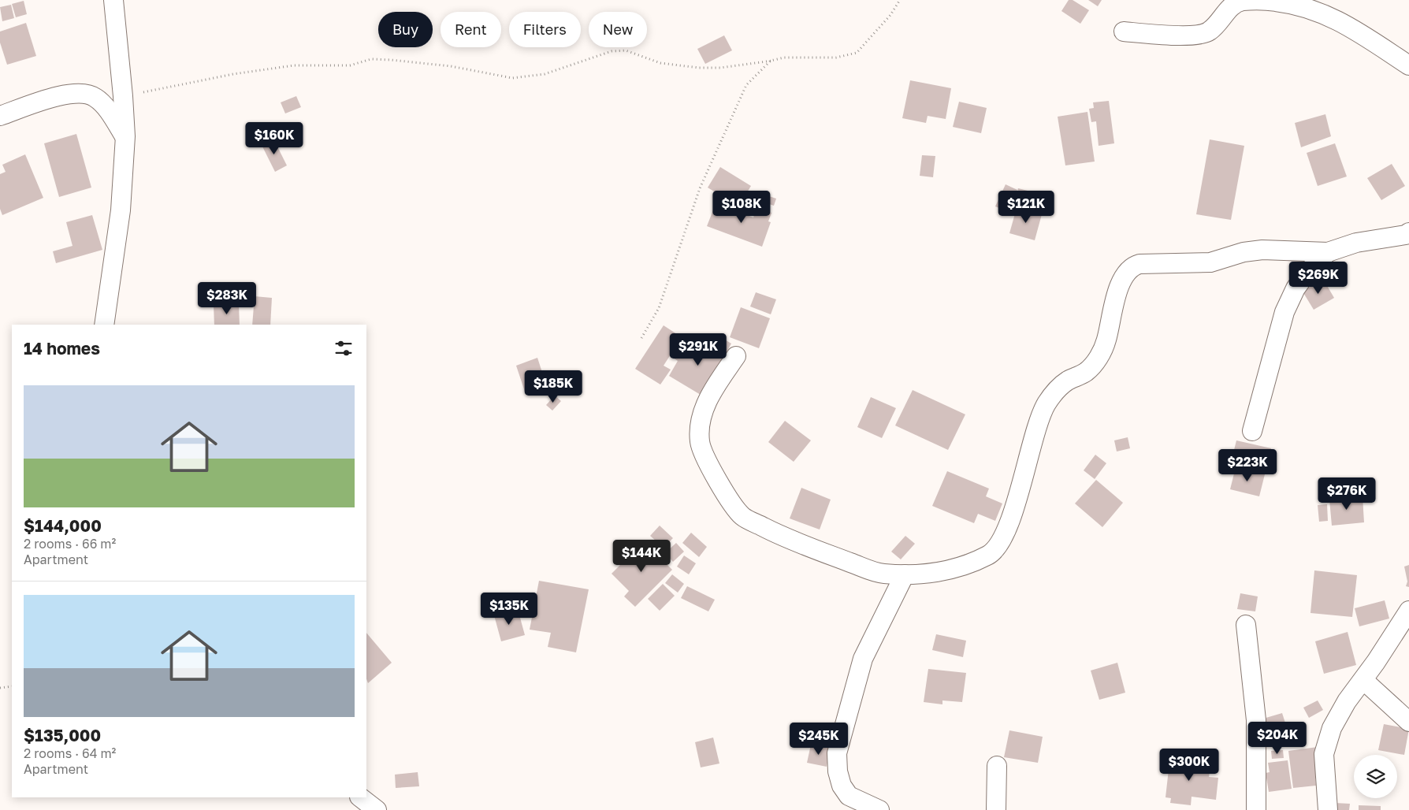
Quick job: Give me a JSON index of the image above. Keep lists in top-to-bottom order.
{
  "page": {
    "chip": [
      "Buy",
      "Rent",
      "Filters",
      "New"
    ],
    "price": [
      "$160K",
      "$108K",
      "$121K",
      "$269K",
      "$283K",
      "$291K",
      "$185K",
      "$223K",
      "$276K",
      "$144K",
      "$135K",
      "$204K",
      "$245K",
      "$300K"
    ],
    "heading": "14 homes",
    "list": [
      {
        "name": "$144,000",
        "note": "2 rooms · 66 m² · Apartment"
      },
      {
        "name": "$135,000",
        "note": "2 rooms · 64 m² · Apartment"
      }
    ]
  }
}
